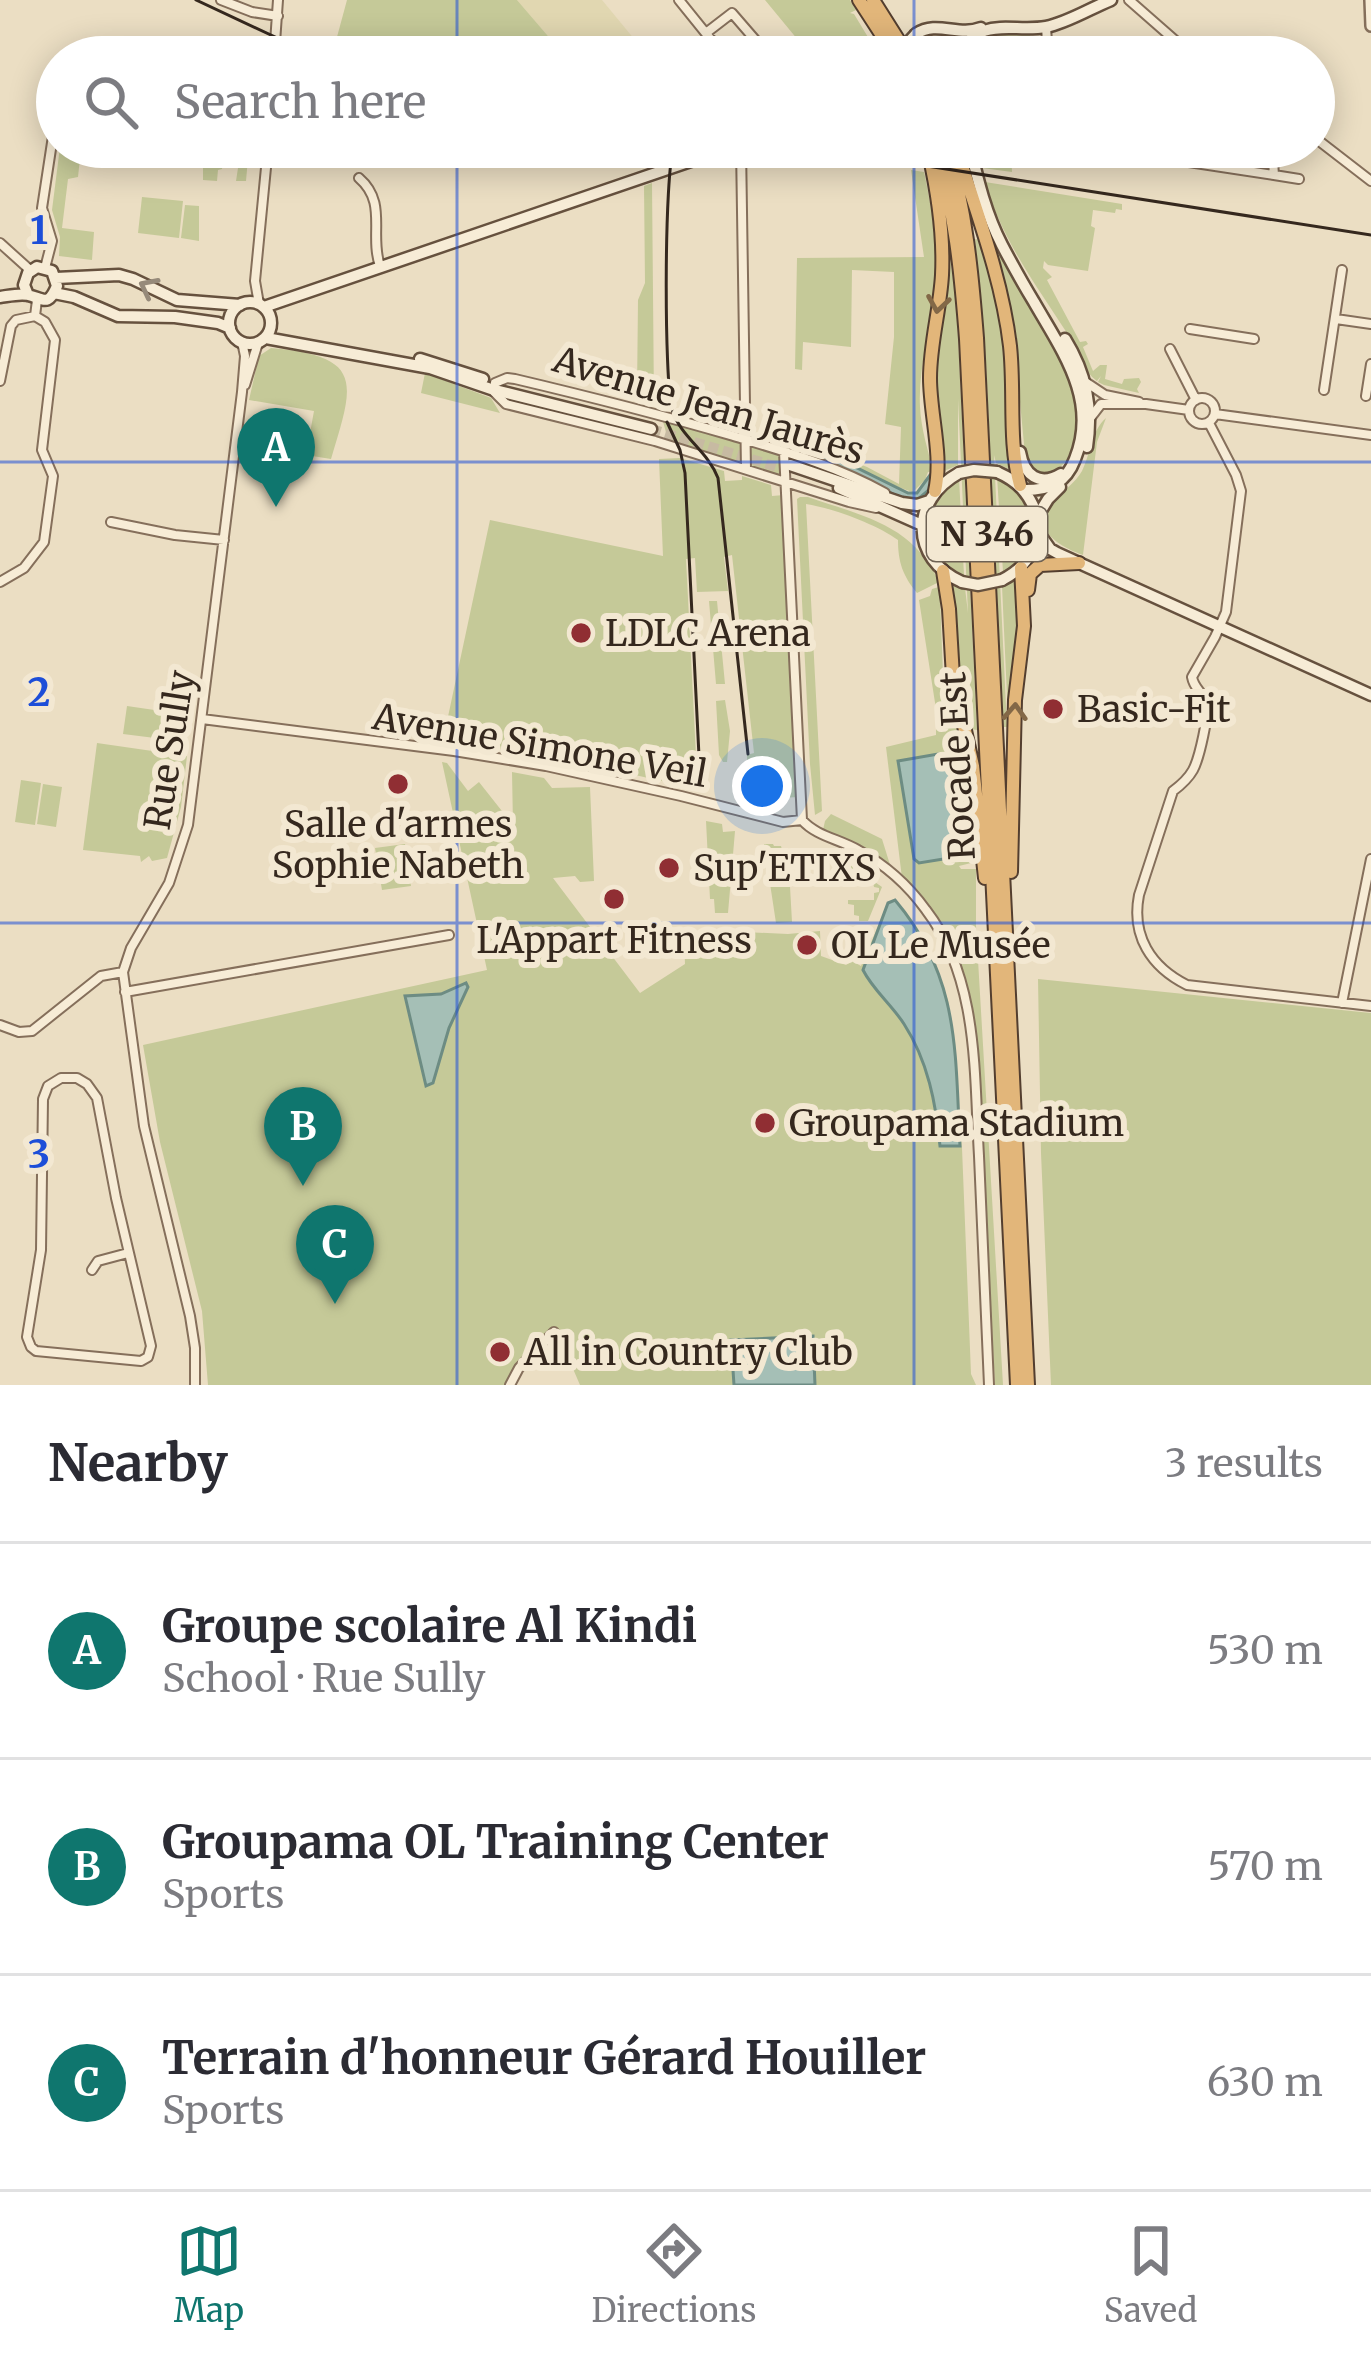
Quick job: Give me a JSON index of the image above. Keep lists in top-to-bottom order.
{
  "streets": {
    "highway": ["N 346", "Rocade Est"],
    "main road": ["Avenue Jean Jaurès"],
    "street": ["Avenue Simone Veil", "Rue Sully"]
  },
  "crossings": [
    ["Avenue Jean Jaurès", "Rue Sully"],
    ["Avenue Simone Veil", "Rue Sully"]
  ],
  "places": [
    "LDLC Arena",
    "Basic-Fit",
    "Salle d'armes Sophie Nabeth",
    "Sup'ETIXS",
    "L'Appart Fitness",
    "OL Le Musée",
    "Groupama Stadium",
    "All in Country Club"
  ],
  "page": {
    "search": "Search here",
    "pins": ["A", "B", "C"],
    "heading": ["Nearby", "3 results"],
    "list": [
      {
        "mark": "A",
        "name": "Groupe scolaire Al Kindi",
        "note": "School · Rue Sully",
        "value": "530 m"
      },
      {
        "mark": "B",
        "name": "Groupama OL Training Center",
        "note": "Sports",
        "value": "570 m"
      },
      {
        "mark": "C",
        "name": "Terrain d'honneur Gérard Houiller",
        "note": "Sports",
        "value": "630 m"
      }
    ],
    "nav": ["Map", "Directions", "Saved"]
  },
  "grid": {
    "rows": ["1", "2", "3"]
  }
}
